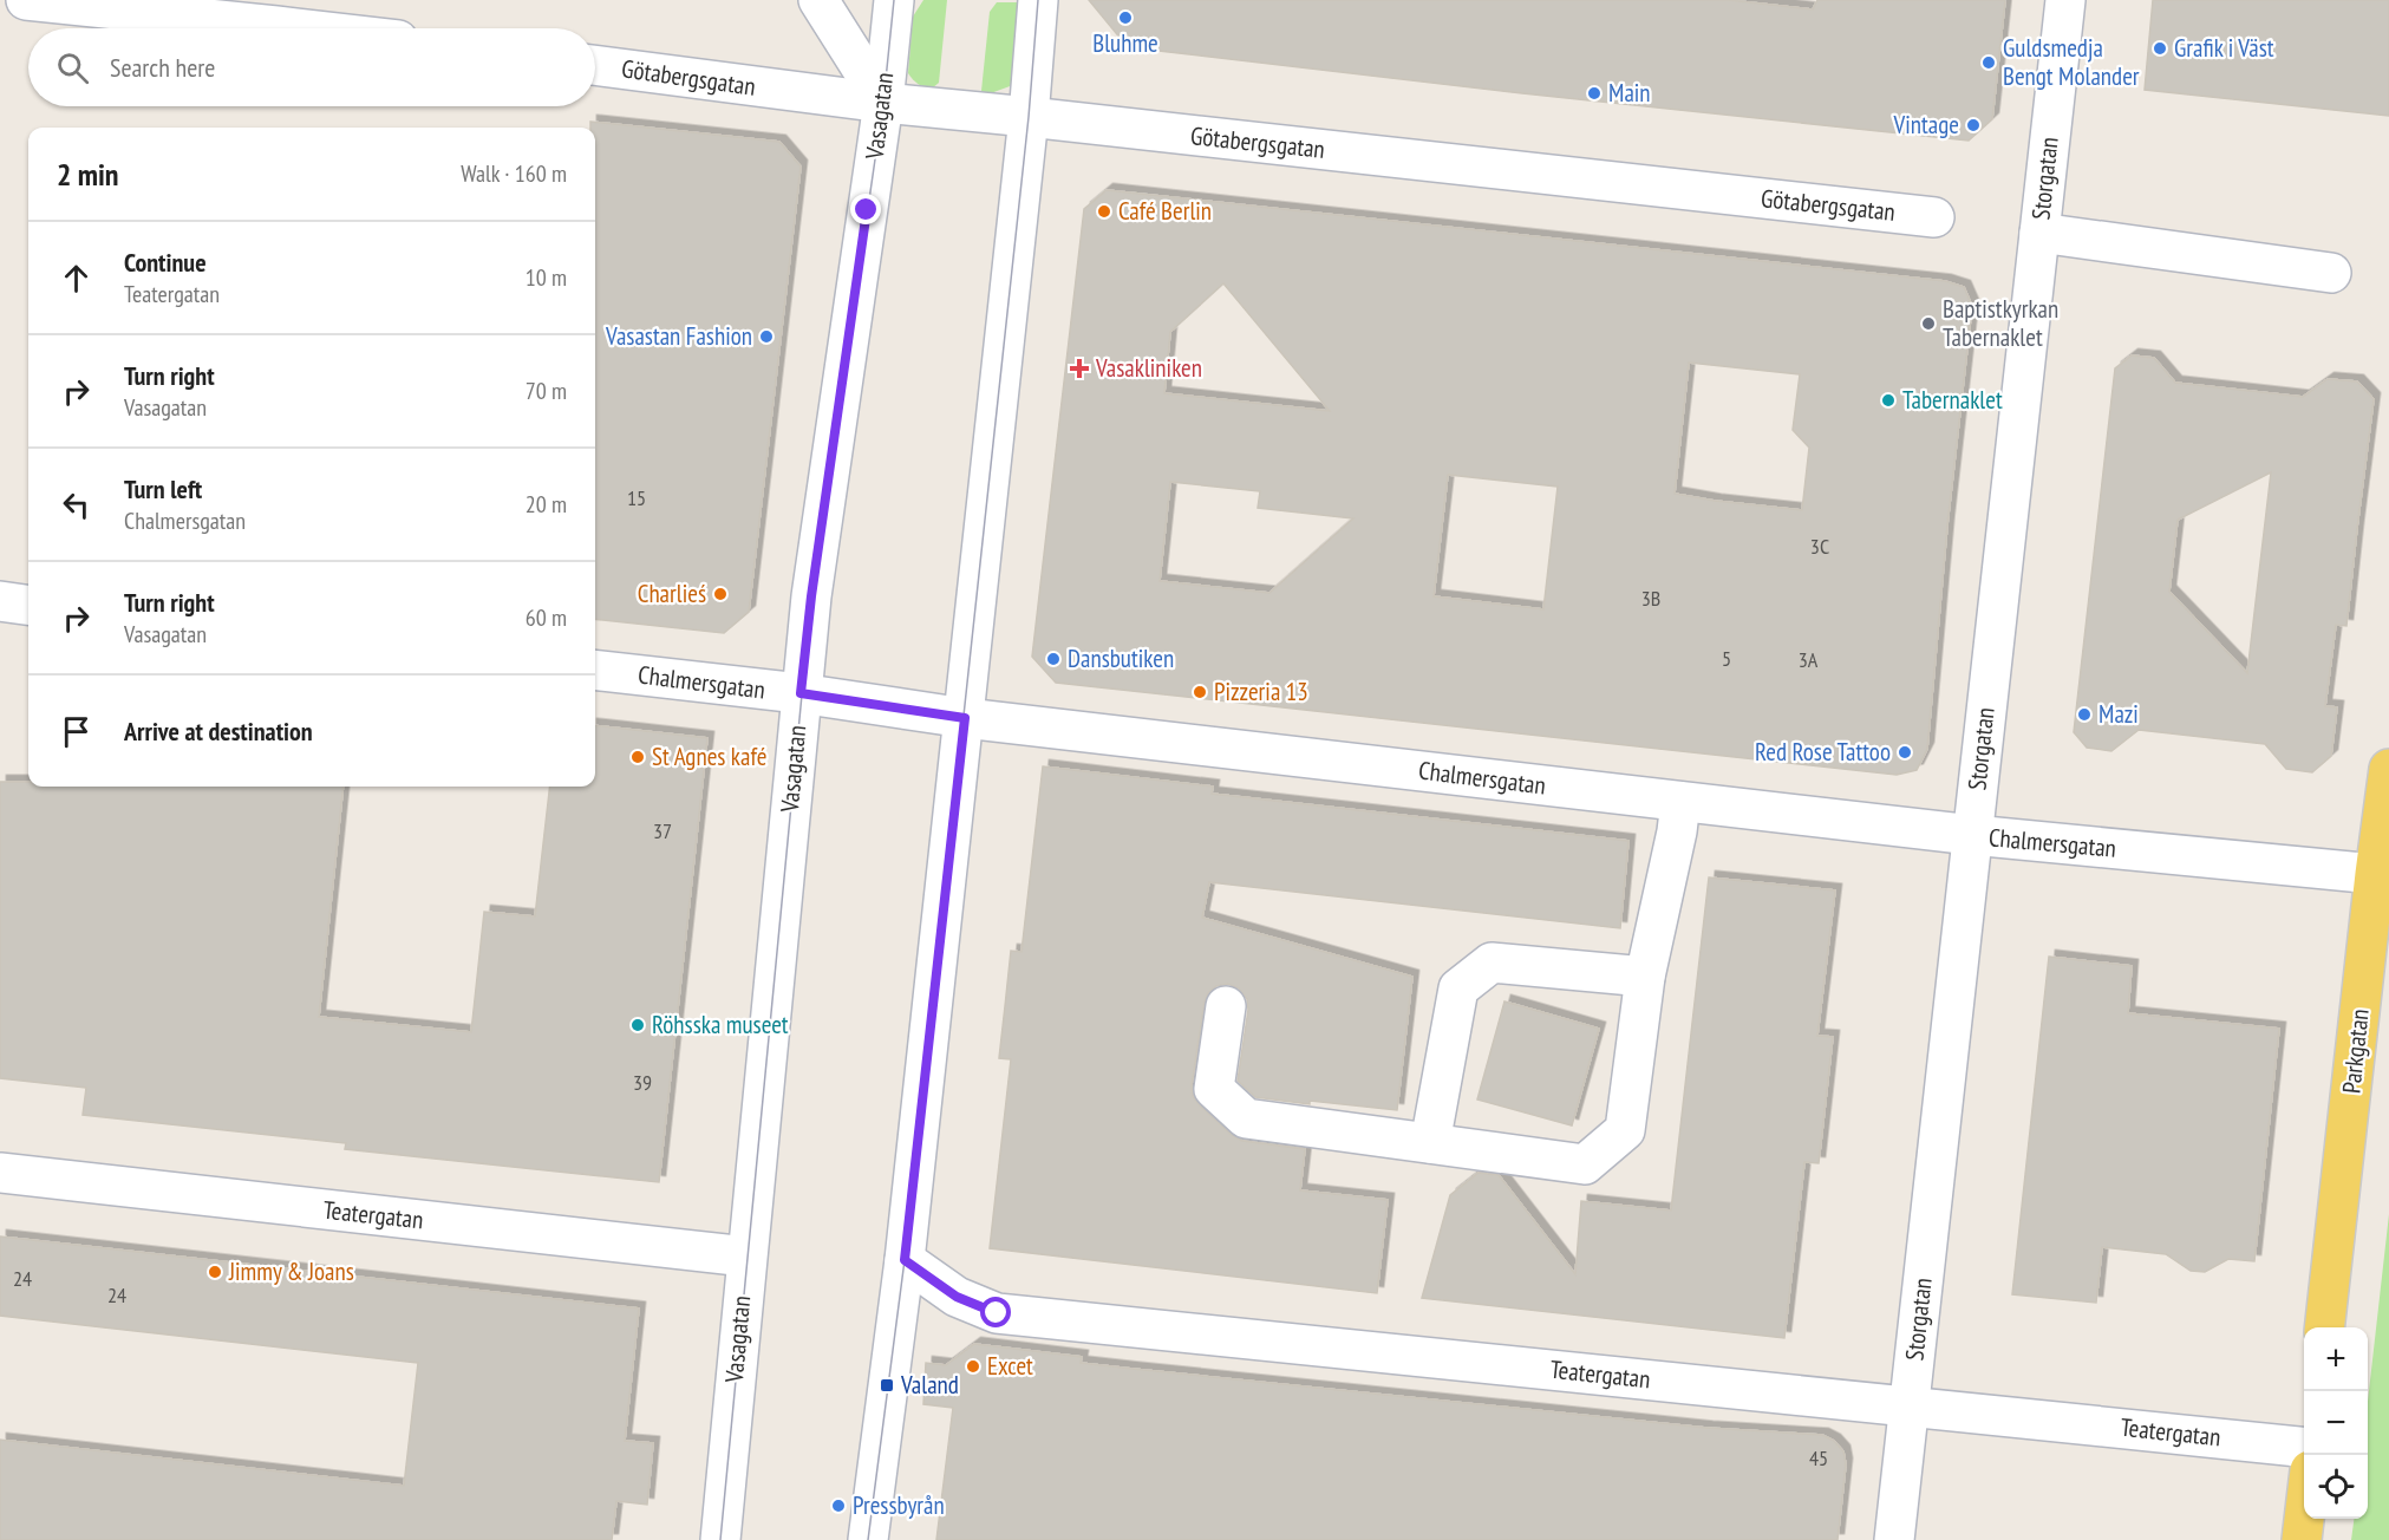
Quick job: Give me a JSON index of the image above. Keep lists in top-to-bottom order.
{
  "streets": {
    "main road": ["Parkgatan"],
    "street": [
      "Götabergsgatan",
      "Vasagatan",
      "Storgatan",
      "Chalmersgatan",
      "Teatergatan"
    ]
  },
  "crossings": [
    ["Götabergsgatan", "Vasagatan"],
    ["Vasagatan", "Chalmersgatan"],
    ["Vasagatan", "Teatergatan"],
    ["Storgatan", "Chalmersgatan"],
    ["Storgatan", "Teatergatan"],
    ["Chalmersgatan", "Parkgatan"]
  ],
  "places": {
    "other": [
      "Bluhme",
      "Grafik i Väst",
      "Guldsmedja Bengt Molander",
      "Main",
      "Vintage",
      "Café Berlin",
      "Baptistkyrkan Tabernaklet",
      "Vasastan Fashion",
      "Tabernaklet",
      "Charlieś",
      "Dansbutiken",
      "Pizzeria 13",
      "Mazi",
      "Red Rose Tattoo",
      "St Agnes kafé",
      "Röhsska museet",
      "Jimmy & Joans",
      "Excet",
      "Pressbyrån"
    ],
    "health": ["Vasakliniken"],
    "transit": ["Valand"]
  },
  "house_numbers": [
    "15",
    "3C",
    "3B",
    "5",
    "3A",
    "37",
    "39",
    "24",
    "24",
    "45"
  ],
  "page": {
    "search": "Search here",
    "heading": ["2 min", "Walk · 160 m"],
    "list": [
      ["Continue", "Teatergatan", "10 m"],
      ["Turn right", "Vasagatan", "70 m"],
      ["Turn left", "Chalmersgatan", "20 m"],
      ["Turn right", "Vasagatan", "60 m"],
      "Arrive at destination"
    ],
    "map_buttons": ["+", "−"]
  }
}
